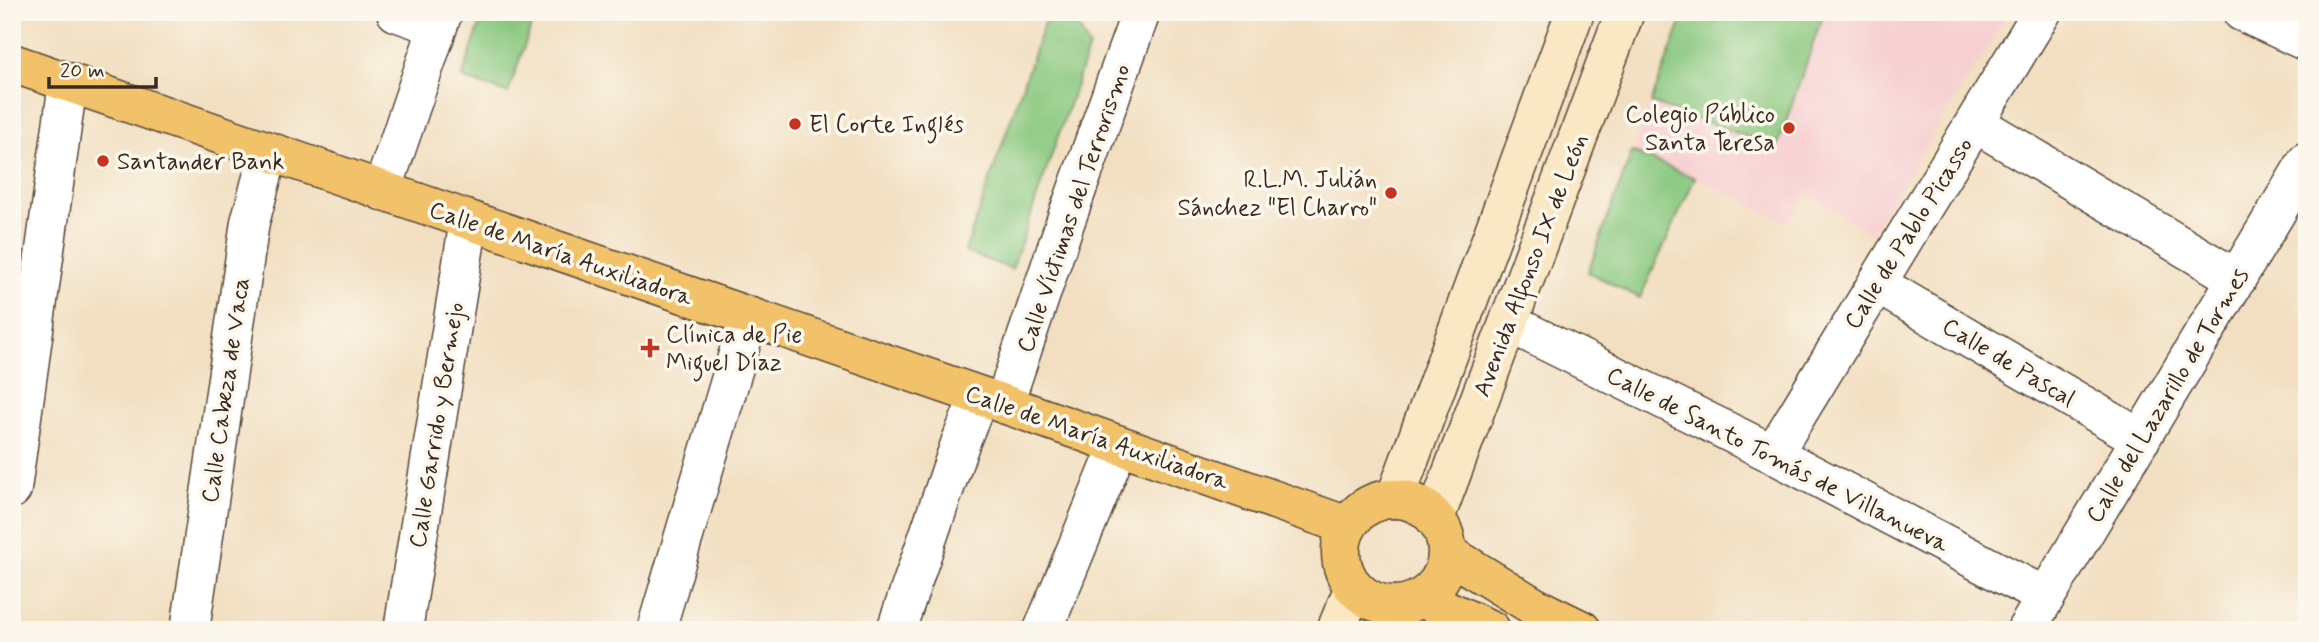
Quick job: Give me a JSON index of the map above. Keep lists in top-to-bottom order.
{
  "streets": {
    "main road": ["Calle de María Auxiliadora", "Avenida Alfonso IX de León"],
    "street": [
      "Calle Víctimas del Terrorismo",
      "Calle de Pablo Picasso",
      "Calle de Pascal",
      "Calle Cabeza de Vaca",
      "Calle del Lazarillo de Tormes",
      "Calle Garrido y Bermejo",
      "Calle de Santo Tomás de Villanueva"
    ]
  },
  "crossings": [
    ["Calle Víctimas del Terrorismo", "Calle de María Auxiliadora"],
    ["Calle de Pablo Picasso", "Calle de Pascal"],
    ["Calle de Pablo Picasso", "Calle de Santo Tomás de Villanueva"],
    ["Calle de María Auxiliadora", "Avenida Alfonso IX de León"],
    ["Calle de María Auxiliadora", "Calle Cabeza de Vaca"],
    ["Calle de María Auxiliadora", "Calle Garrido y Bermejo"],
    ["Avenida Alfonso IX de León", "Calle de Santo Tomás de Villanueva"],
    ["Calle de Pascal", "Calle del Lazarillo de Tormes"],
    ["Calle del Lazarillo de Tormes", "Calle de Santo Tomás de Villanueva"]
  ],
  "places": {
    "other": [
      "El Corte Inglés",
      "Colegio Público Santa Teresa",
      "Santander Bank",
      "R.L.M. Julián Sánchez \"El Charro\""
    ],
    "health": ["Clínica de Pie Miguel Díaz"]
  },
  "scale_bar": "20 m"
}
